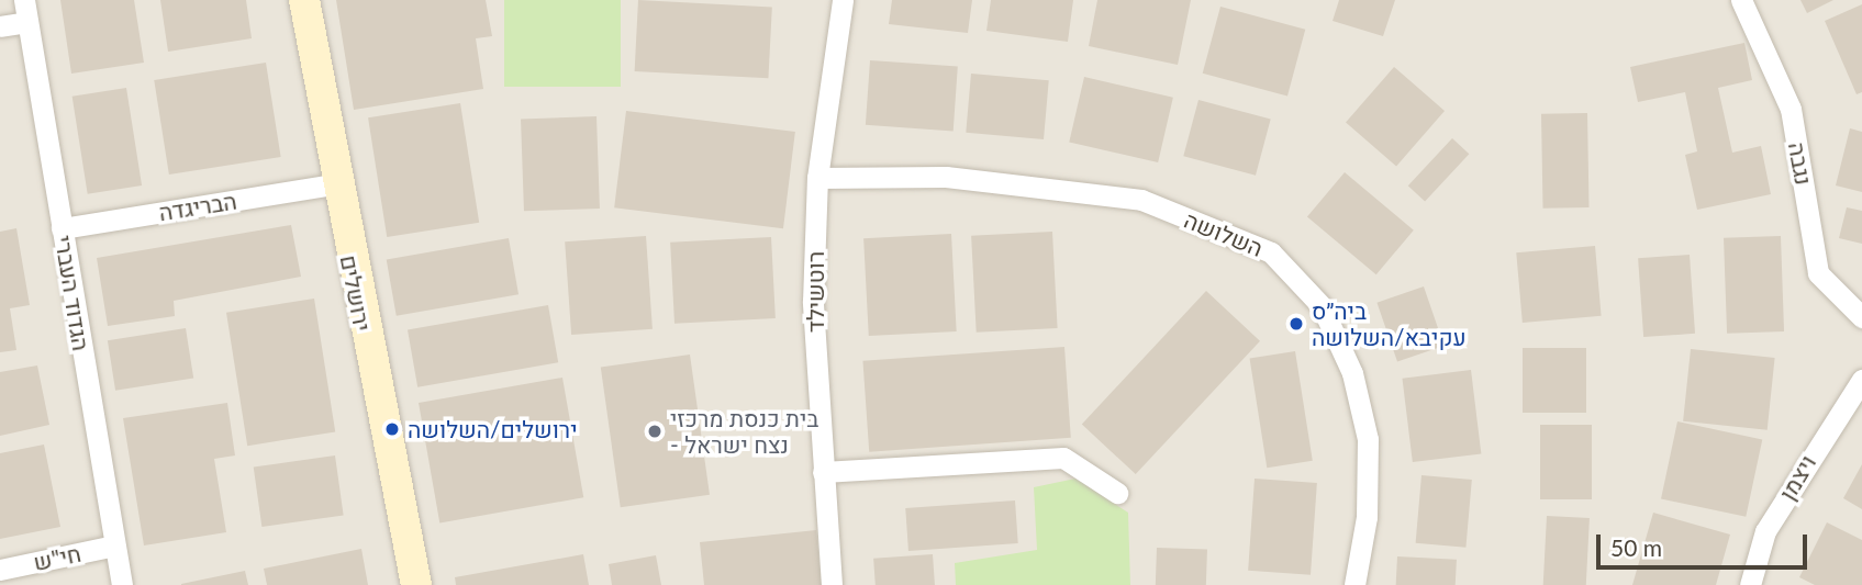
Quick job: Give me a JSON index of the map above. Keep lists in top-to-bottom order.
{
  "streets": {
    "street": [
      "נגבה",
      "הבריגדה",
      "השלושה",
      "רוטשילד",
      "הגדוד העברי",
      "ירושלים",
      "ויצמן",
      "חי\"ש"
    ]
  },
  "crossings": [
    ["הבריגדה", "הגדוד העברי"],
    ["הבריגדה", "ירושלים"],
    ["השלושה", "רוטשילד"],
    ["הגדוד העברי", "חי\"ש"]
  ],
  "places": ["ביה״ס עקיבא/השלושה", "ירושלים/השלושה", "בית כנסת מרכזי - נצח ישראל"],
  "scale_bar": "50 m"
}
